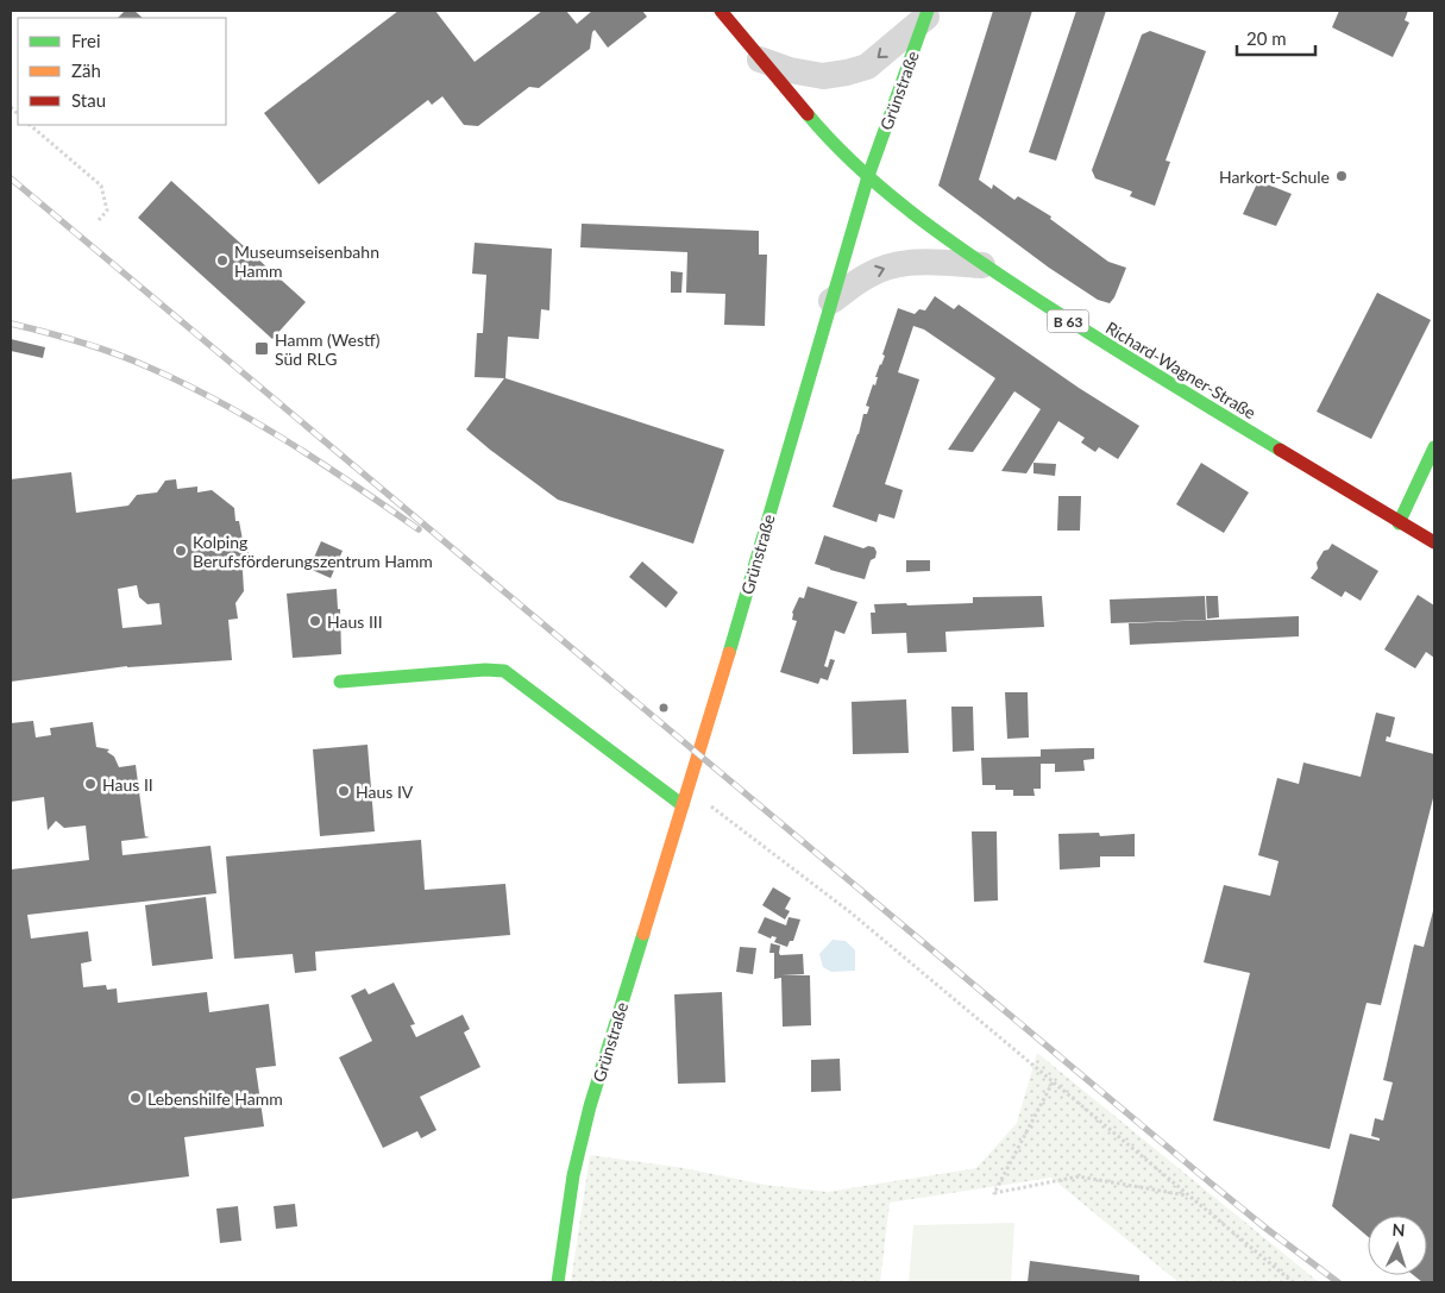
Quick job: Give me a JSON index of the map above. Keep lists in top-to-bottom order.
{
  "streets": {
    "street": ["Grünstraße", "B 63", "Richard-Wagner-Straße"]
  },
  "crossings": [
    ["Grünstraße", "Richard-Wagner-Straße"]
  ],
  "places": {
    "other": [
      "Harkort-Schule",
      "Museumseisenbahn Hamm",
      "Kolping Berufsförderungszentrum Hamm",
      "Haus III",
      "Haus II",
      "Haus IV",
      "Lebenshilfe Hamm"
    ],
    "transit": ["Hamm (Westf) Süd RLG"]
  },
  "legend": ["Frei", "Zäh", "Stau"],
  "scale_bar": "20 m",
  "north": "top"
}
